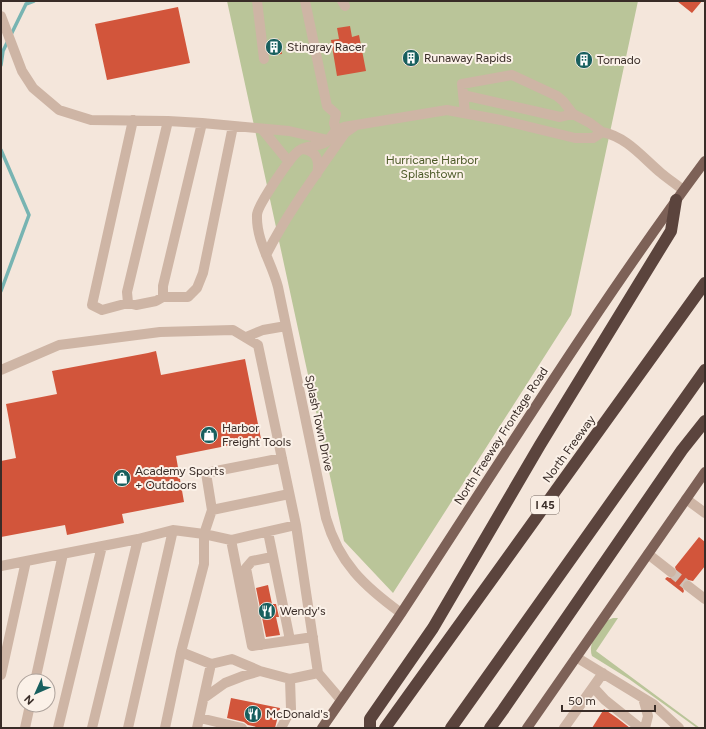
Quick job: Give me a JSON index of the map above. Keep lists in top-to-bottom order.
{
  "streets": {
    "highway": ["North Freeway", "I 45"],
    "main road": ["North Freeway Frontage Road"],
    "street": ["Splash Town Drive"]
  },
  "crossings": [
    ["Splash Town Drive", "North Freeway Frontage Road"]
  ],
  "parks": ["Hurricane Harbor Splashtown"],
  "places": {
    "building": ["Stingray Racer", "Runaway Rapids", "Tornado"],
    "shop": ["Harbor Freight Tools", "Academy Sports + Outdoors"],
    "restaurant": ["Wendy's", "McDonald's"]
  },
  "scale_bar": "50 m",
  "north": "bottom left"
}
